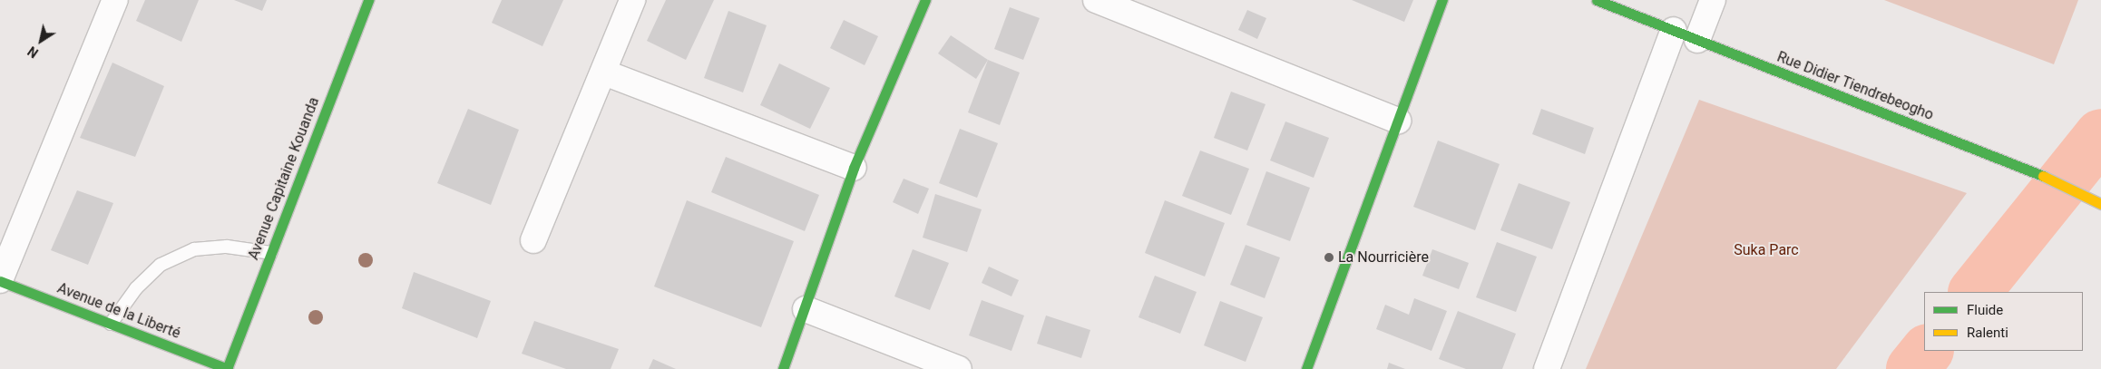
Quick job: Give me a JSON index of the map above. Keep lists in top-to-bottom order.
{
  "streets": {
    "street": ["Rue Didier Tiendrebeogho", "Avenue Capitaine Kouanda", "Avenue de la Liberté"]
  },
  "crossings": [
    ["Avenue Capitaine Kouanda", "Avenue de la Liberté"]
  ],
  "parks": ["Suka Parc"],
  "places": ["La Nourricière"],
  "legend": ["Fluide", "Ralenti"],
  "north": "bottom left"
}
